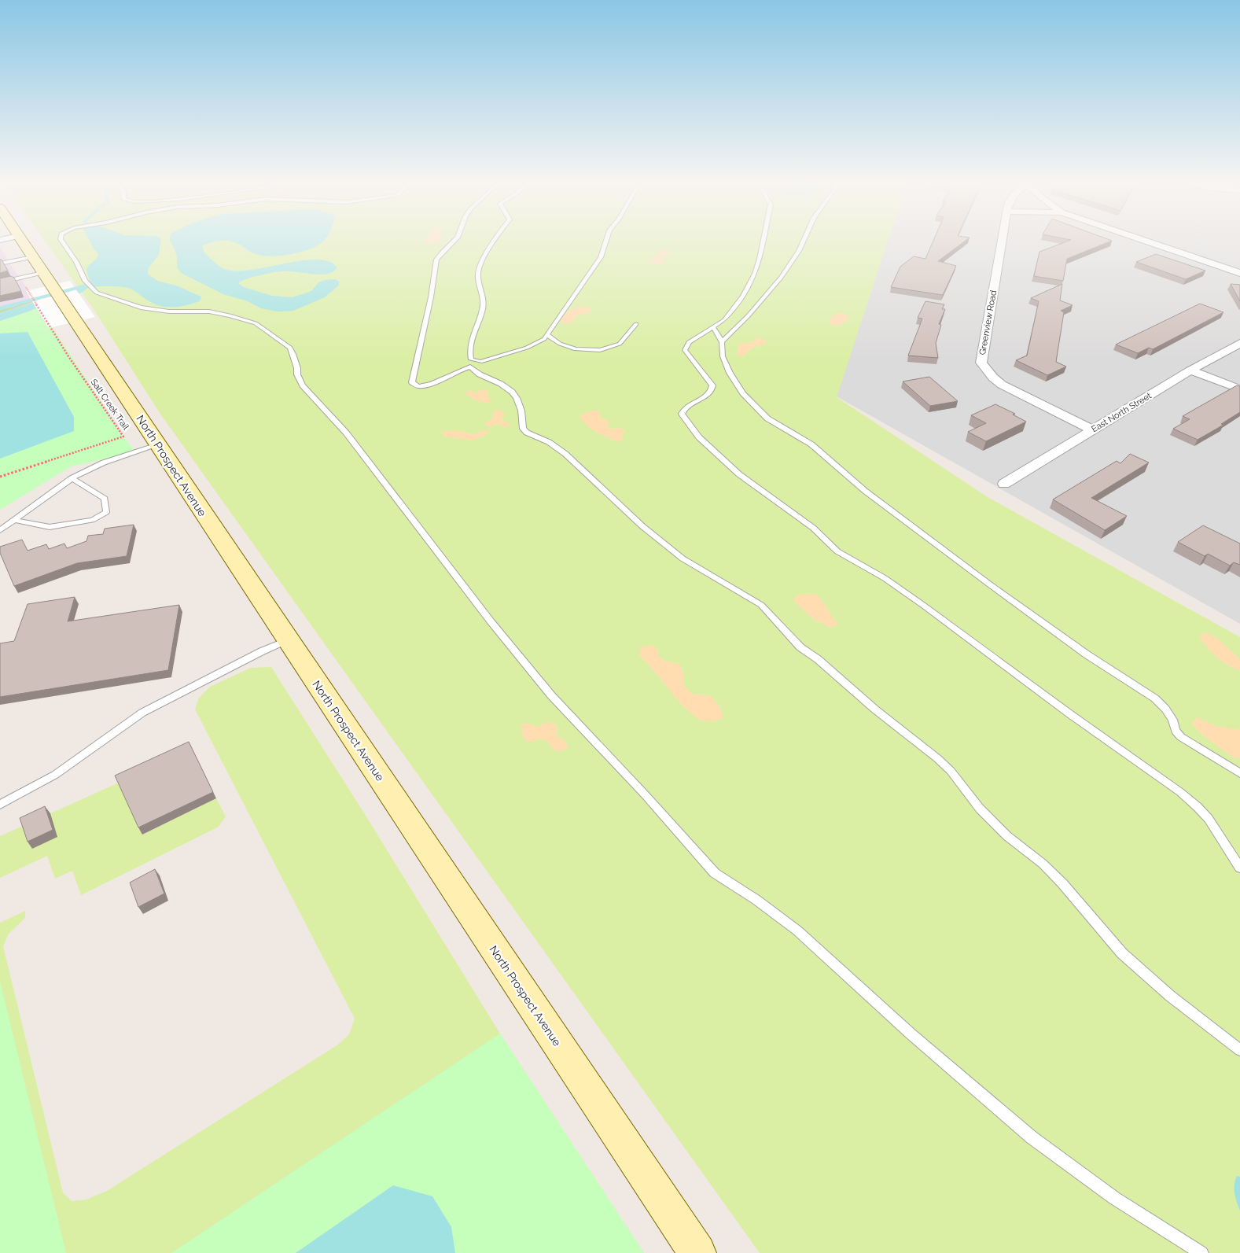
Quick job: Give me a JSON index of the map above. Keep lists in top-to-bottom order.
{
  "streets": {
    "main road": ["North Prospect Avenue"],
    "street": ["Greenview Road", "East North Street"],
    "path": ["Salt Creek Trail"]
  },
  "crossings": [
    ["Greenview Road", "East North Street"]
  ]
}
